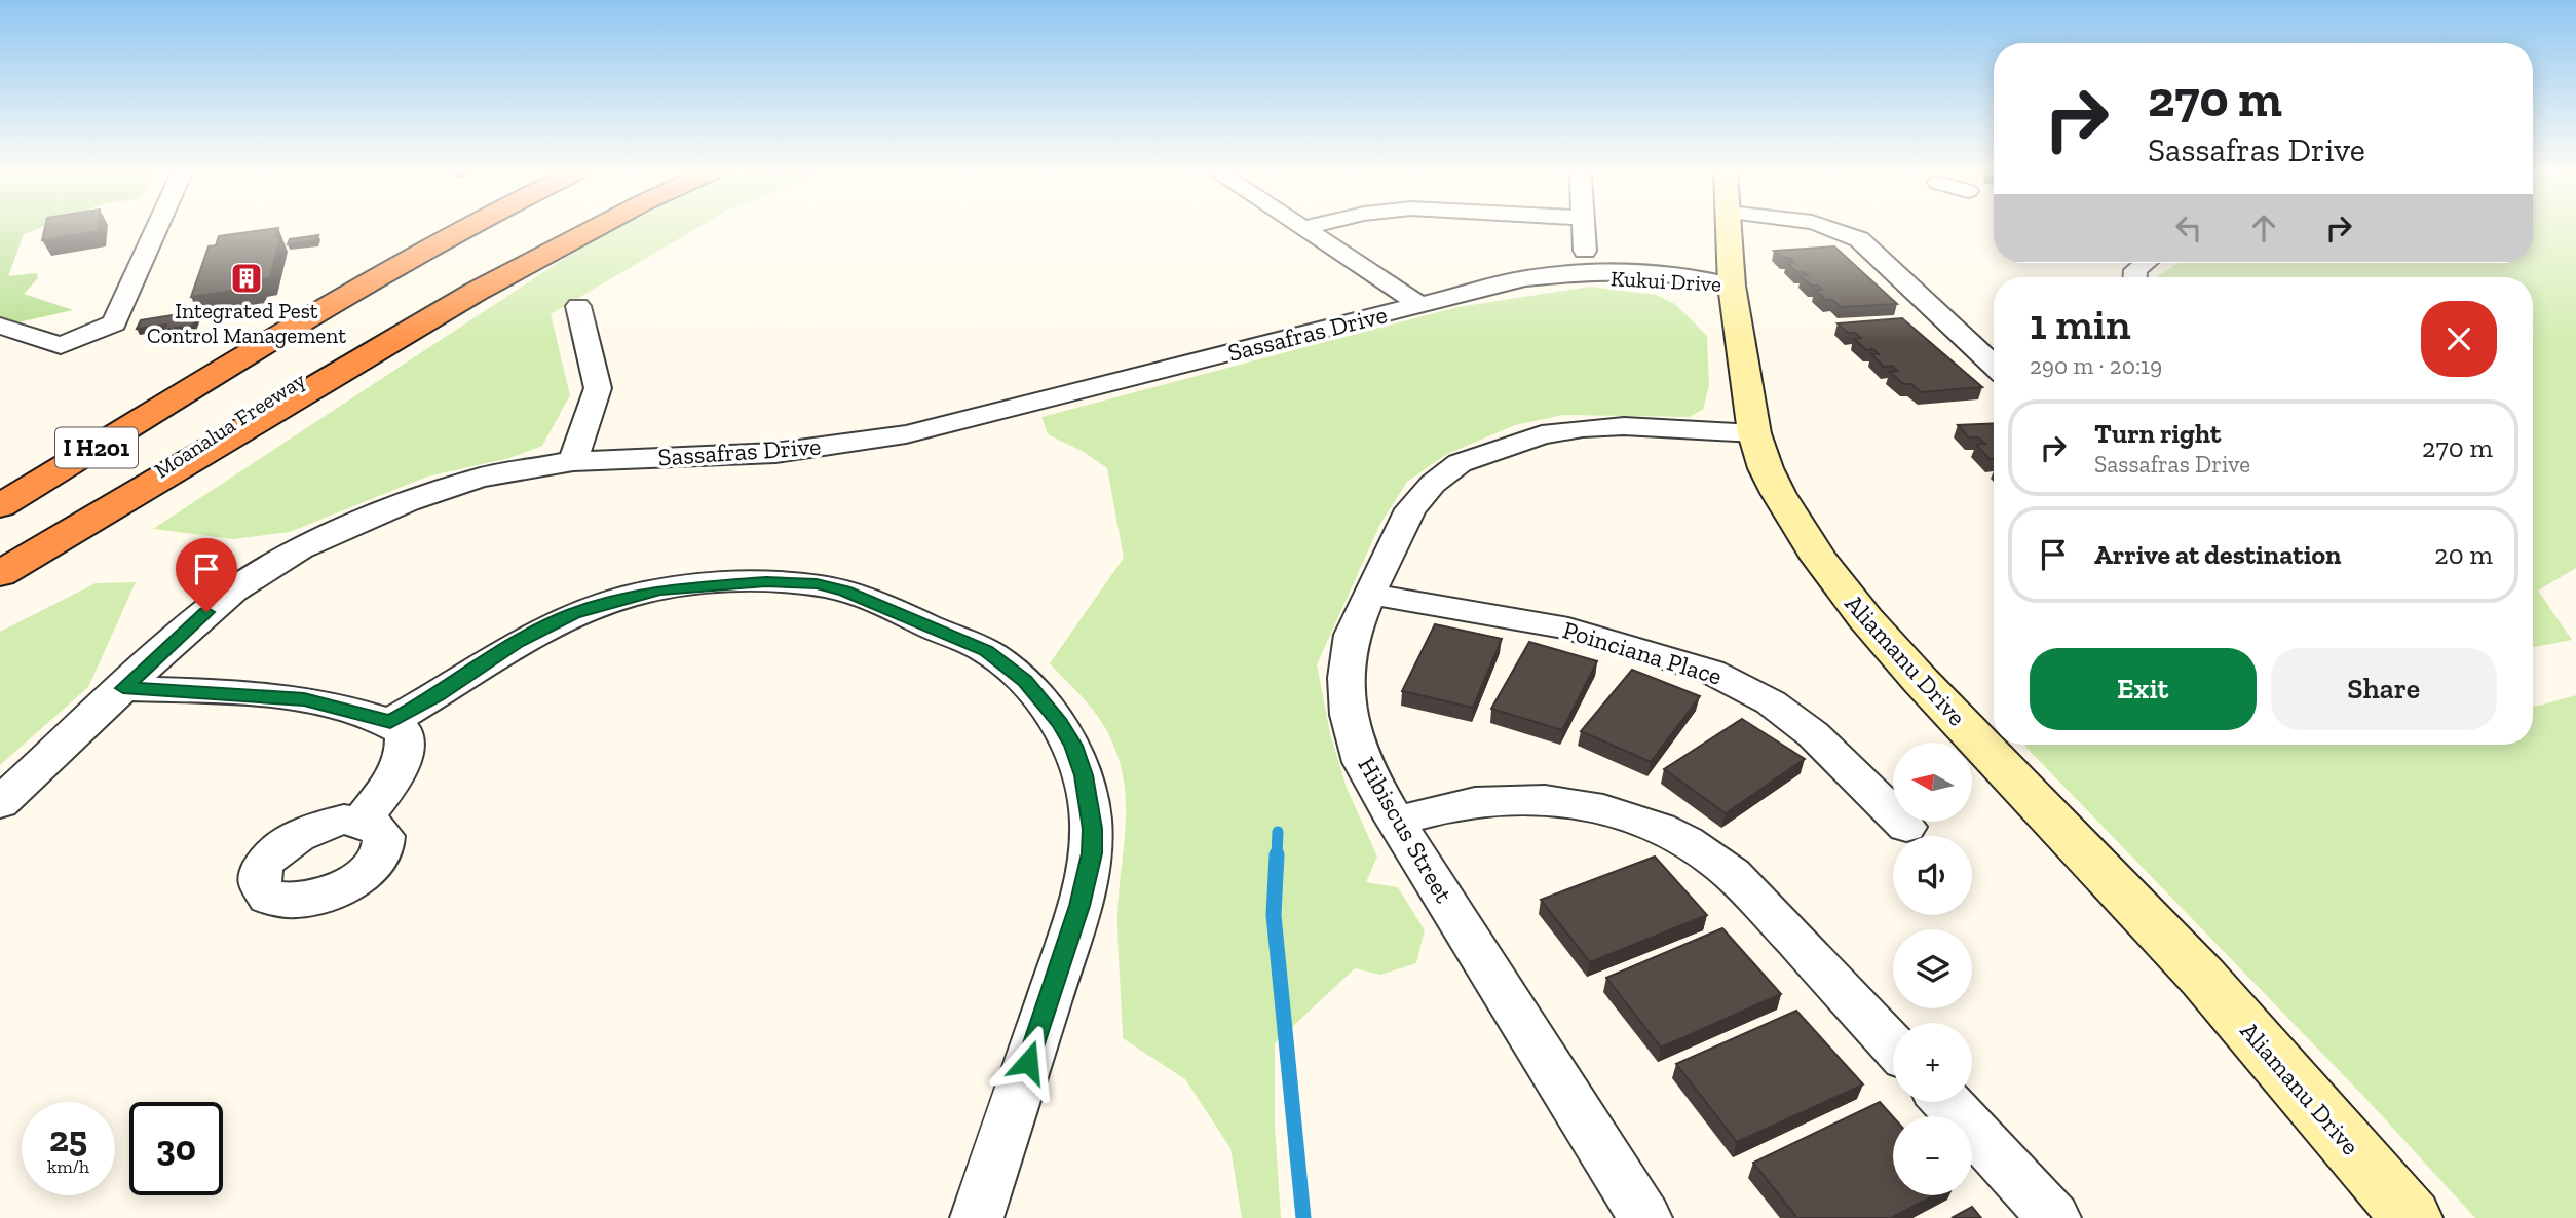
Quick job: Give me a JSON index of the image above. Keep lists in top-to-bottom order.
{
  "streets": {
    "highway": ["Moanalua Freeway", "I H201"],
    "street": [
      "Kukui Drive",
      "Sassafras Drive",
      "Poinciana Place",
      "Aliamanu Drive",
      "Hibiscus Street"
    ]
  },
  "crossings": [
    ["Kukui Drive", "Sassafras Drive"],
    ["Kukui Drive", "Aliamanu Drive"],
    ["Poinciana Place", "Hibiscus Street"],
    ["Aliamanu Drive", "Hibiscus Street"]
  ],
  "places": {
    "building": ["Integrated Pest Control Management"]
  },
  "north": "left",
  "page": {
    "turn": ["270 m", "Sassafras Drive"],
    "heading": ["1 min", "290 m · 20:19"],
    "list": [
      {
        "name": "Turn right",
        "note": "Sassafras Drive",
        "value": "270 m"
      },
      {
        "name": "Arrive at destination",
        "value": "20 m"
      }
    ],
    "buttons": ["Exit", "Share"],
    "map_buttons": ["+", "−"],
    "speed": "25 km/h",
    "limit": "30"
  }
}
